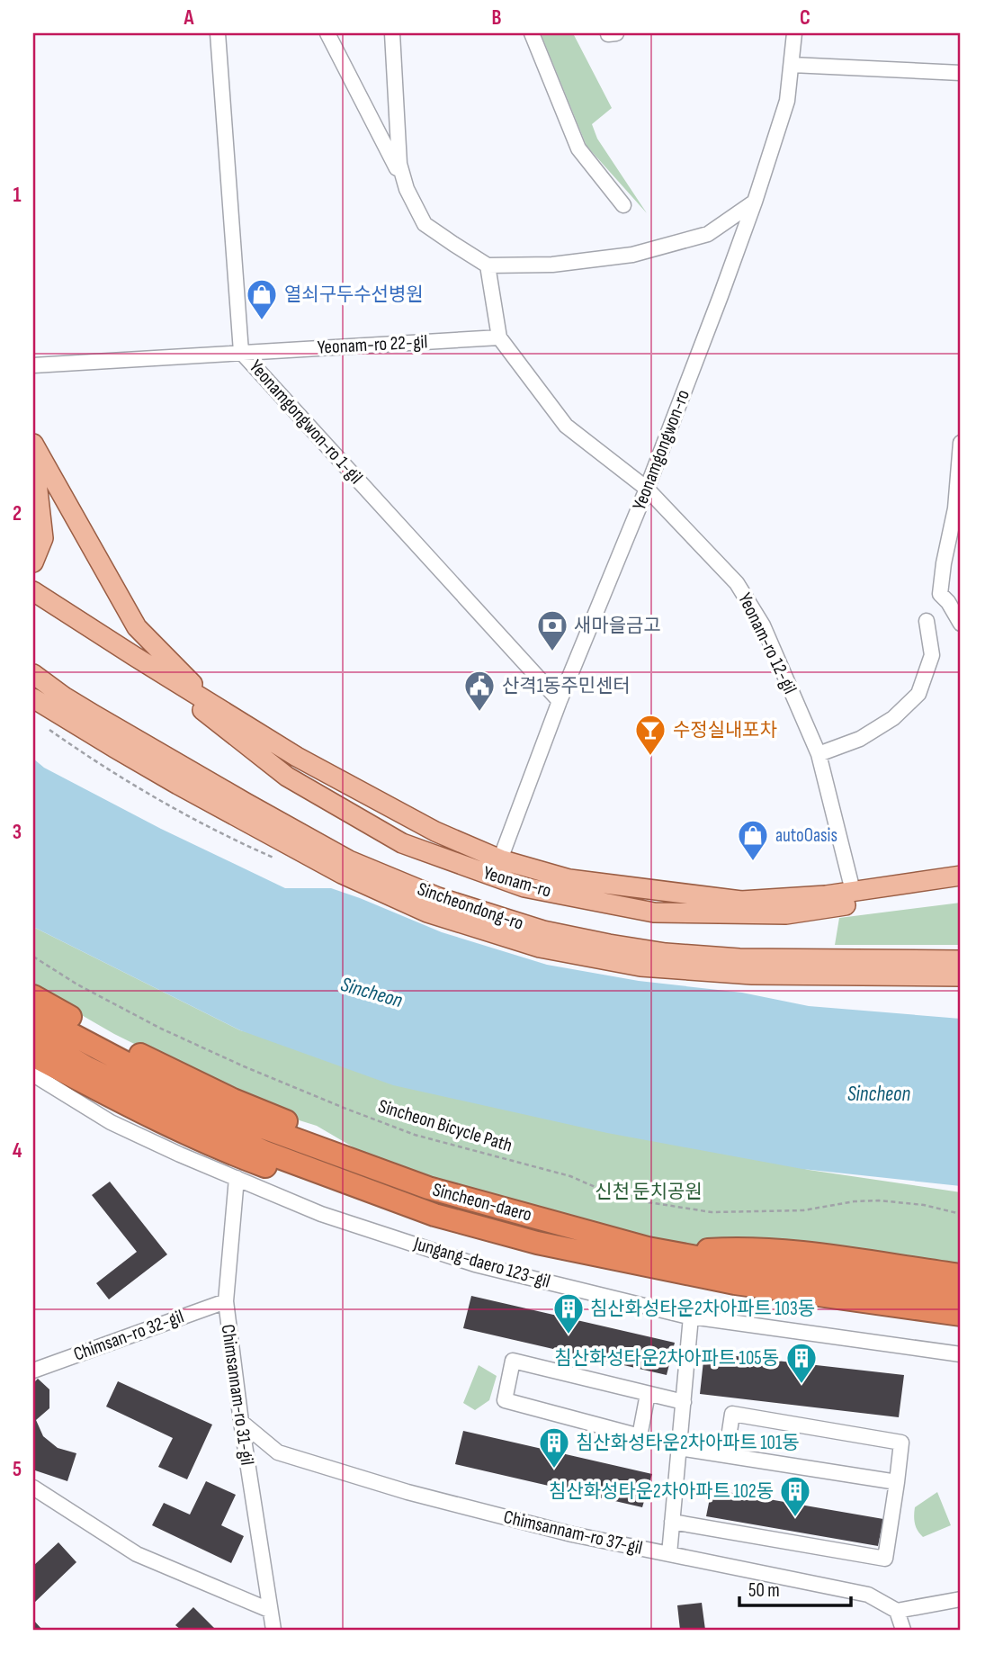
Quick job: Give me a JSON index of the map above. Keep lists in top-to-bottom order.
{
  "streets": {
    "highway": ["Sincheon-daero"],
    "main road": ["Yeonam-ro", "Sincheondong-ro"],
    "street": [
      "Yeonam-ro 22-gil",
      "Yeonamgongwon-ro 1-gil",
      "Yeonamgongwon-ro",
      "Yeonam-ro 12-gil",
      "Jungang-daero 123-gil",
      "Chimsan-ro 32-gil",
      "Chimsannam-ro 31-gil",
      "Chimsannam-ro 37-gil"
    ],
    "path": ["Sincheon Bicycle Path"]
  },
  "crossings": [
    ["Yeonam-ro 22-gil", "Yeonamgongwon-ro 1-gil"],
    ["Yeonamgongwon-ro 1-gil", "Yeonamgongwon-ro"],
    ["Yeonamgongwon-ro", "Yeonam-ro 12-gil"],
    ["Yeonamgongwon-ro", "Yeonam-ro"],
    ["Yeonam-ro 12-gil", "Yeonam-ro"],
    ["Jungang-daero 123-gil", "Chimsannam-ro 31-gil"],
    ["Chimsan-ro 32-gil", "Chimsannam-ro 31-gil"],
    ["Chimsannam-ro 31-gil", "Chimsannam-ro 37-gil"]
  ],
  "water": ["Sincheon"],
  "parks": ["신천 둔치공원"],
  "places": {
    "shop": ["열쇠구두수선병원", "autoOasis"],
    "bank": ["새마을금고"],
    "public building": ["산격1동주민센터"],
    "bar": ["수정실내포차"],
    "building": [
      "침산화성타운2차아파트 103동",
      "침산화성타운2차아파트 105동",
      "침산화성타운2차아파트 101동",
      "침산화성타운2차아파트 102동"
    ]
  },
  "scale_bar": "50 m",
  "grid": {
    "columns": ["A", "B", "C"],
    "rows": [
      "1",
      "2",
      "3",
      "4",
      "5"
    ]
  }
}
